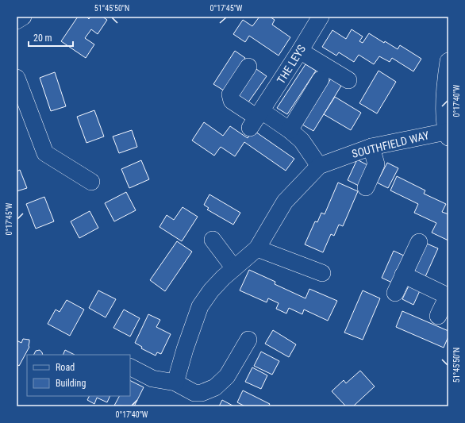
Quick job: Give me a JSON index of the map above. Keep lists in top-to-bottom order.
{
  "streets": {
    "street": ["THE LEYS", "SOUTHFIELD WAY"]
  },
  "legend": ["Road", "Building"],
  "scale_bar": "20 m",
  "coordinates": ["51°45'50\"N", "0°17'45\"W", "0°17'40\"W"]
}
